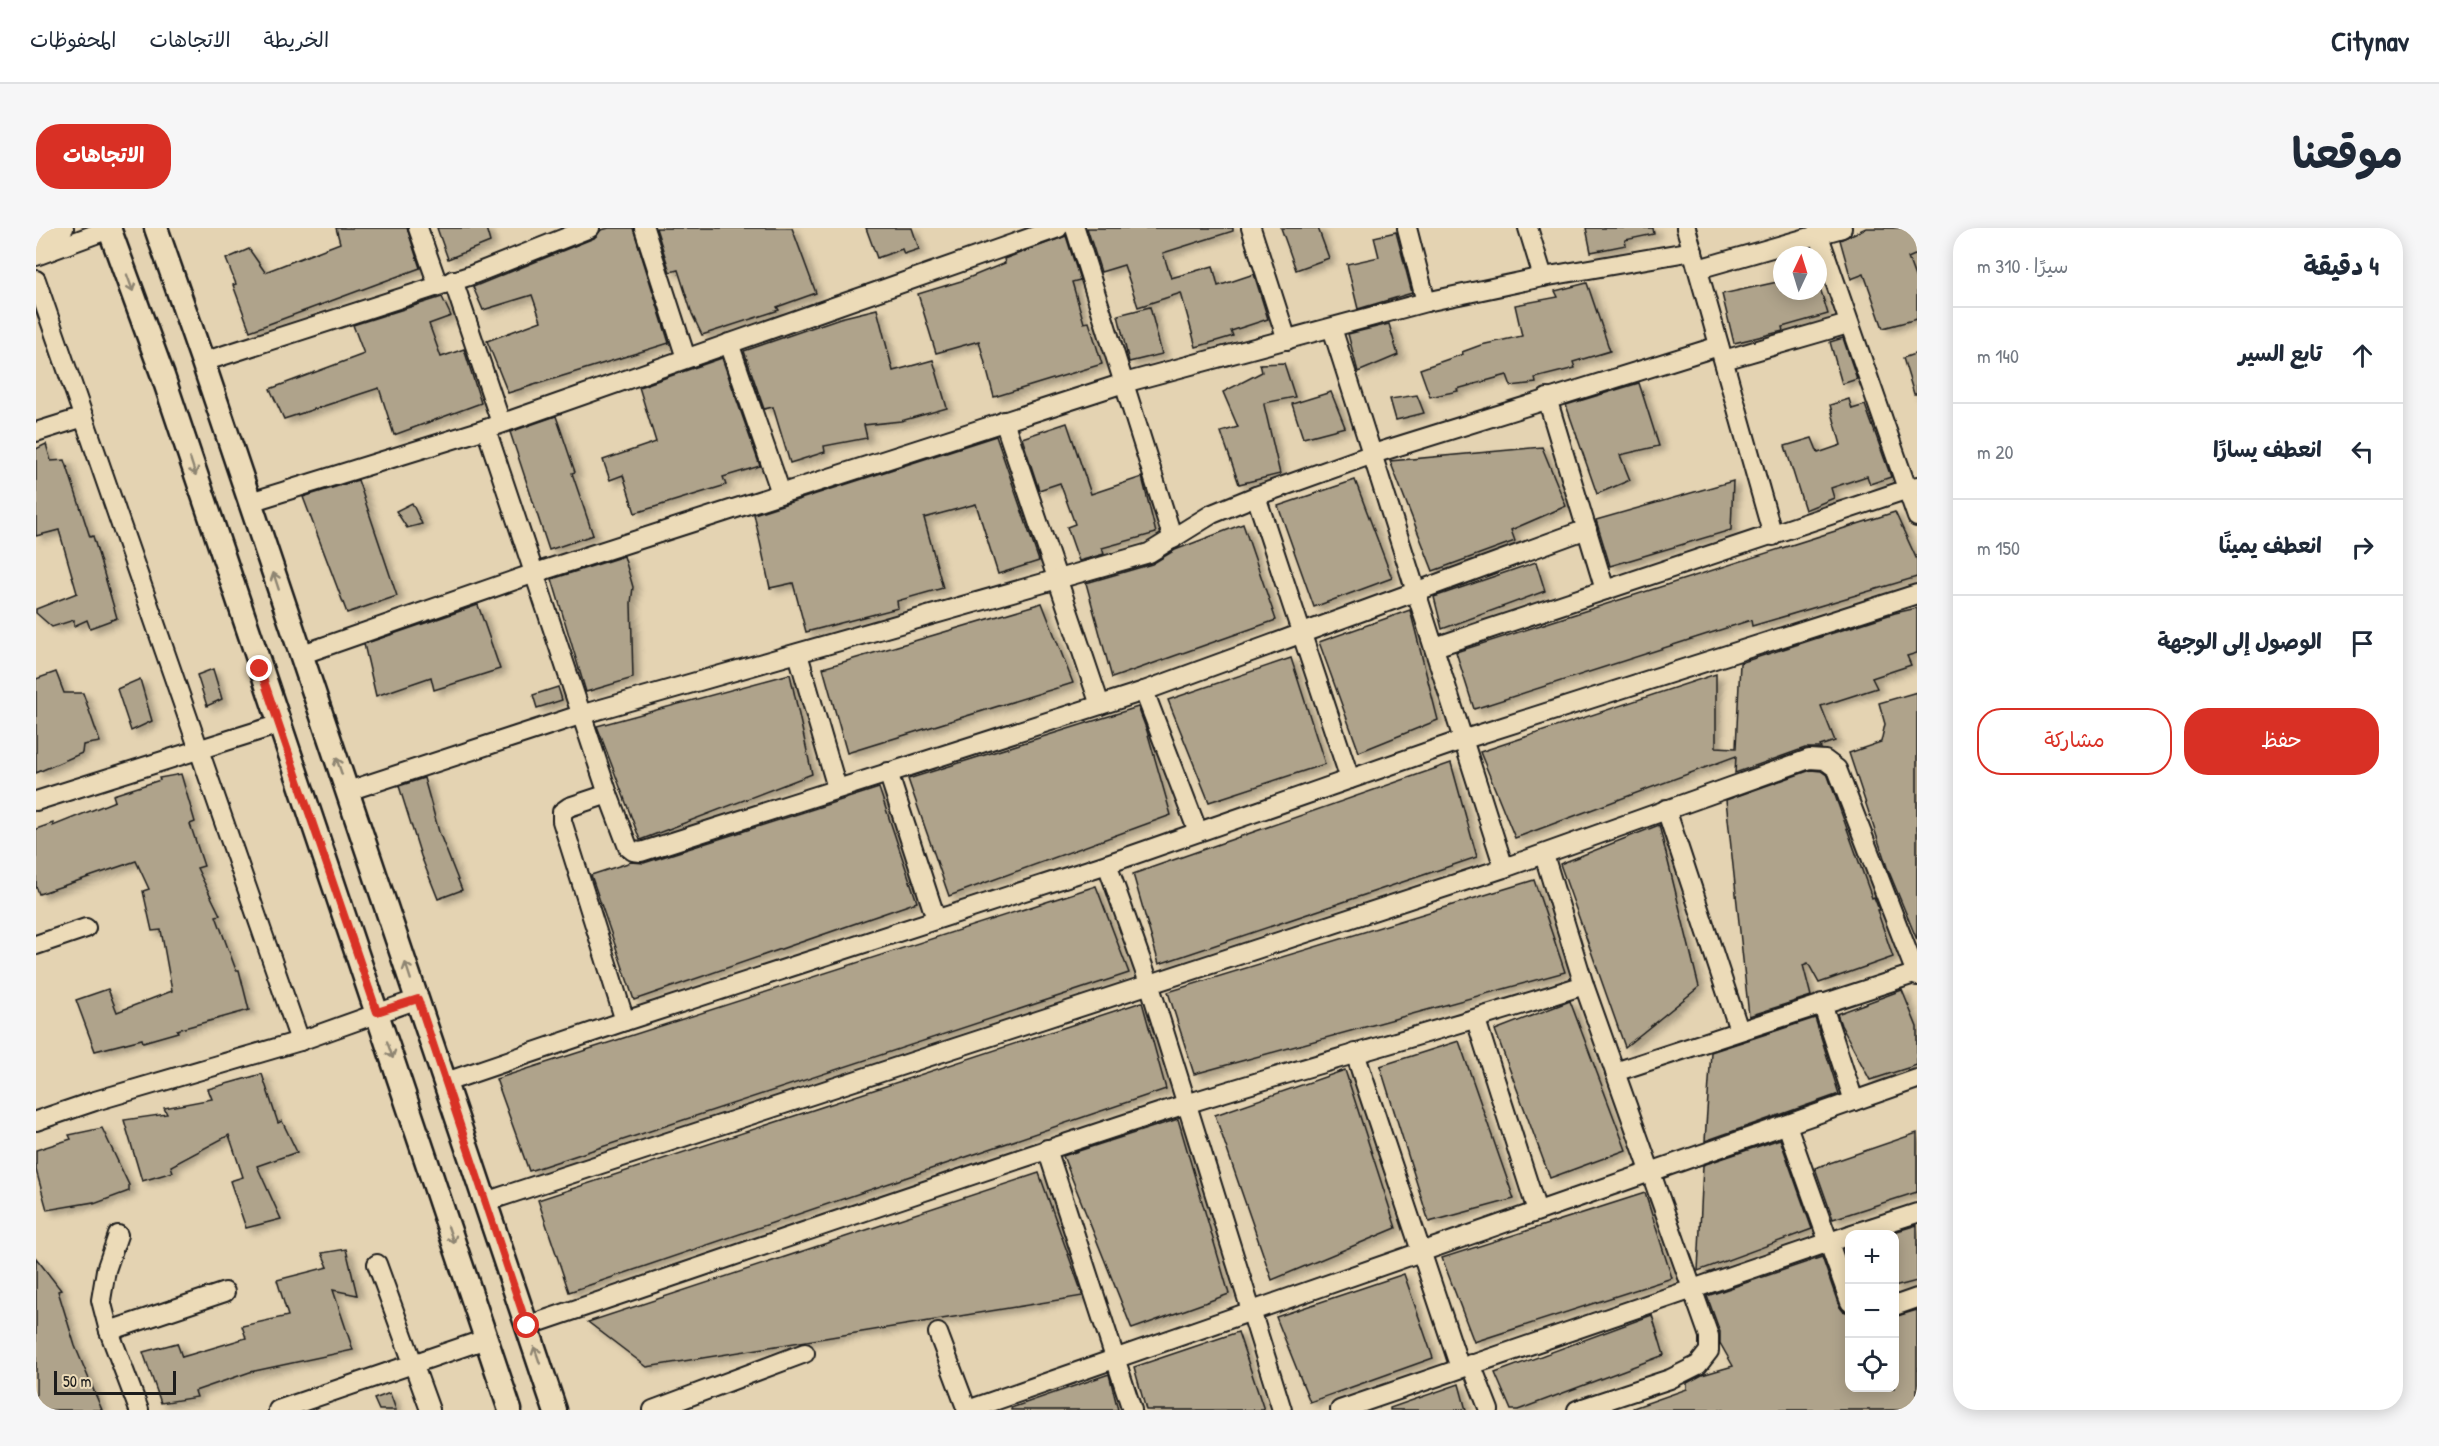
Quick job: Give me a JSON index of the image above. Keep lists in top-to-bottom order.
{
  "scale_bar": "50 m",
  "north": "top",
  "page": {
    "header": "Citynav",
    "nav": ["الخريطة", "الاتجاهات", "المحفوظات"],
    "title": "موقعنا",
    "buttons": [
      "الاتجاهات",
      ["حفظ", "مشاركة"]
    ],
    "heading": ["4 دقيقة", "سيرًا · 310 m"],
    "list": [
      ["تابع السير", "140 m"],
      ["انعطف يسارًا", "20 m"],
      ["انعطف يمينًا", "150 m"],
      "الوصول إلى الوجهة"
    ],
    "map_buttons": ["+", "−"],
    "scale": "50 m"
  }
}
